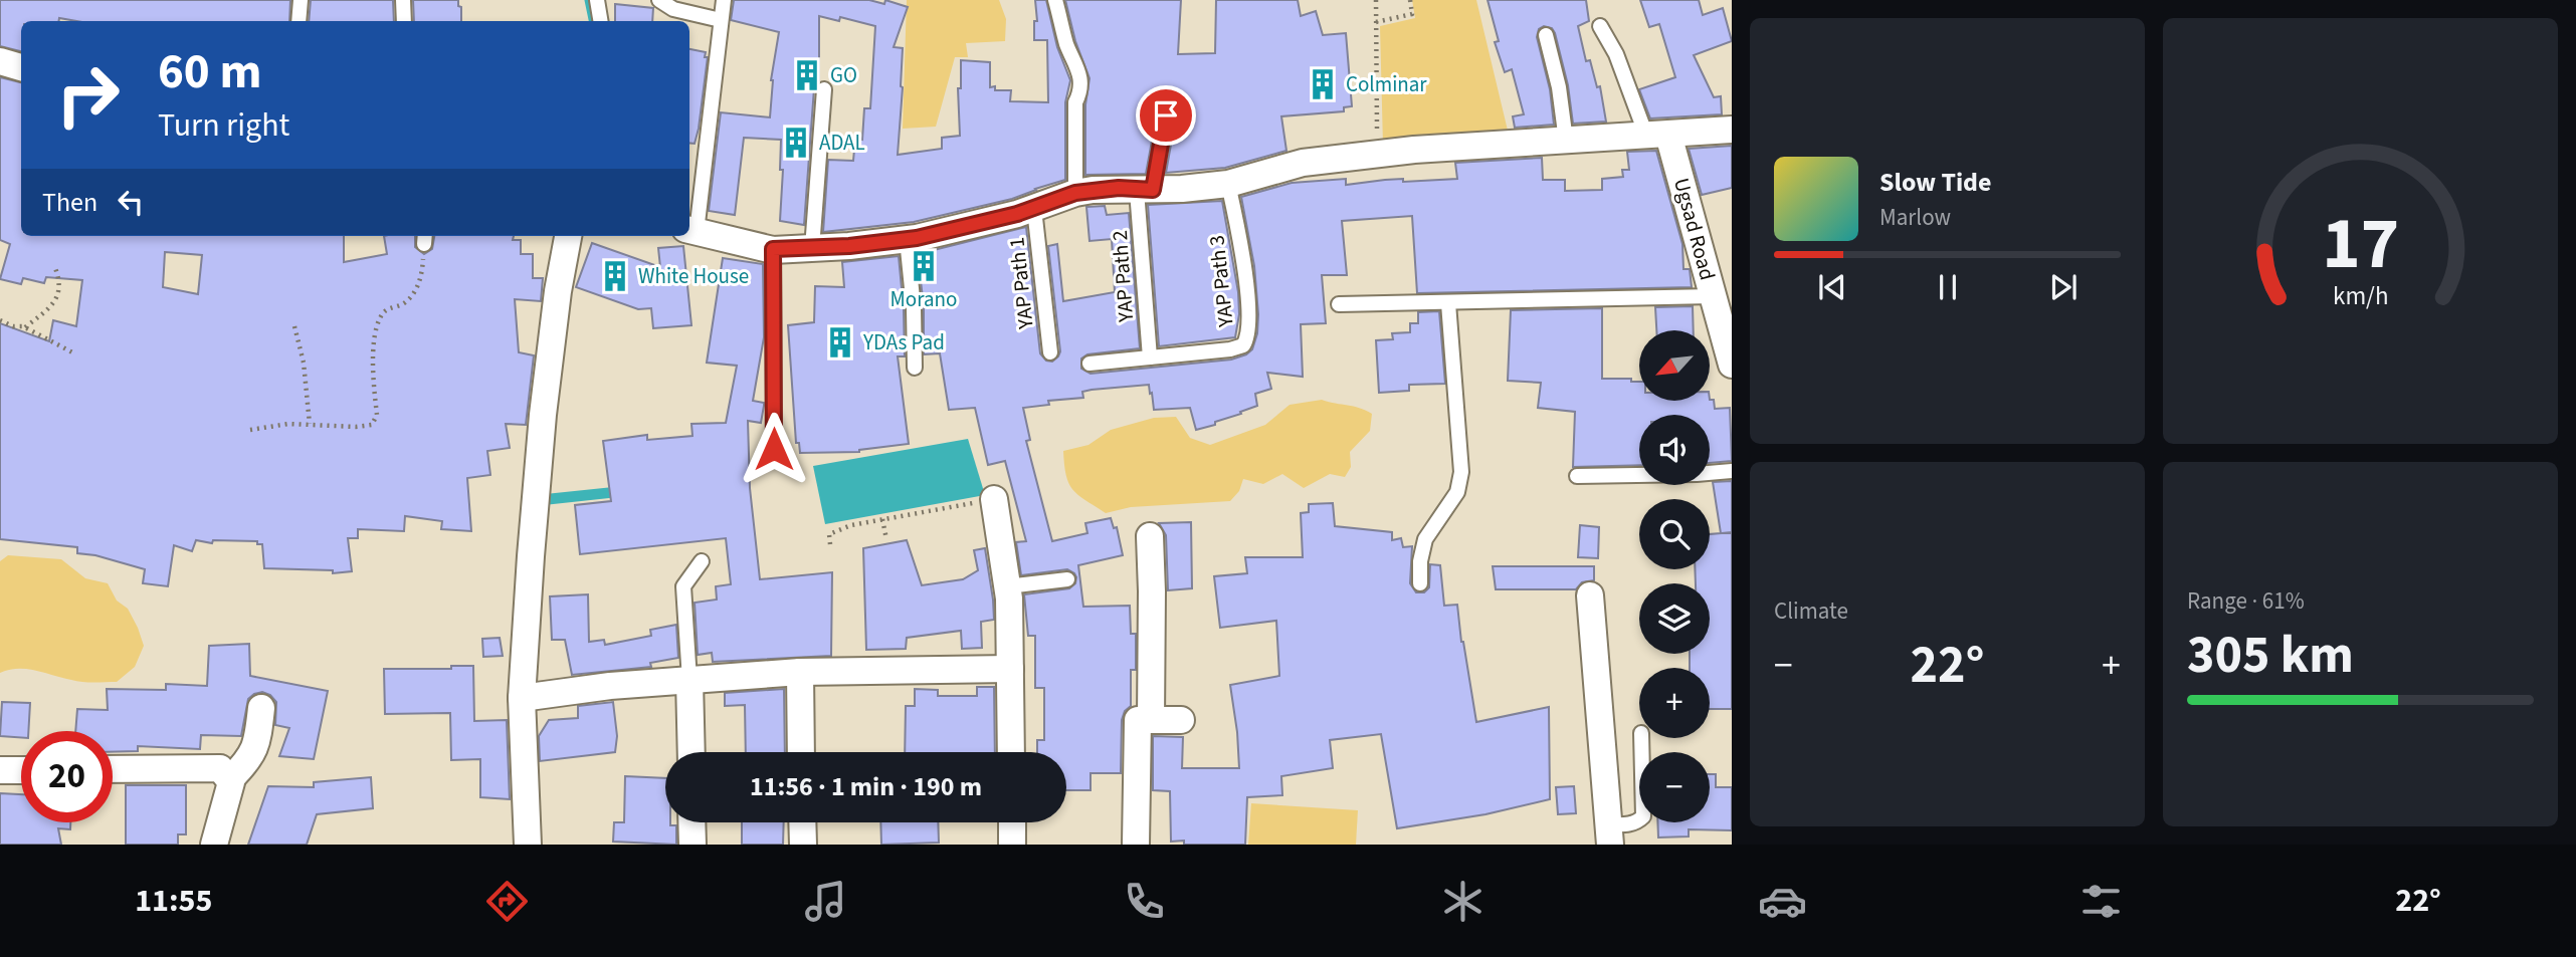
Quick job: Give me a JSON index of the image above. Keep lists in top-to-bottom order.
{
  "streets": {
    "street": ["Ugsad Road"],
    "lane": ["YAP Path 2", "YAP Path 3", "YAP Path 1"]
  },
  "crossings": [
    ["YAP Path 2", "YAP Path 3"]
  ],
  "places": {
    "building": [
      "GO",
      "Colminar",
      "ADAL",
      "Morano",
      "White House",
      "YDAs Pad"
    ]
  },
  "north": "bottom left",
  "page": {
    "turn": ["60 m", "Turn right"],
    "song": ["Slow Tide", "Marlow"],
    "then": "Then",
    "map_buttons": ["+", "−"],
    "tile": [
      "Climate",
      ["Range · 61%", "305 km"]
    ],
    "heat": ["−", "22°", "+"],
    "limit": "20",
    "trip": "11:56 · 1 min · 190 m",
    "tabs": ["11:55", "22°"],
    "gauge": ["17", "km/h"]
  }
}
